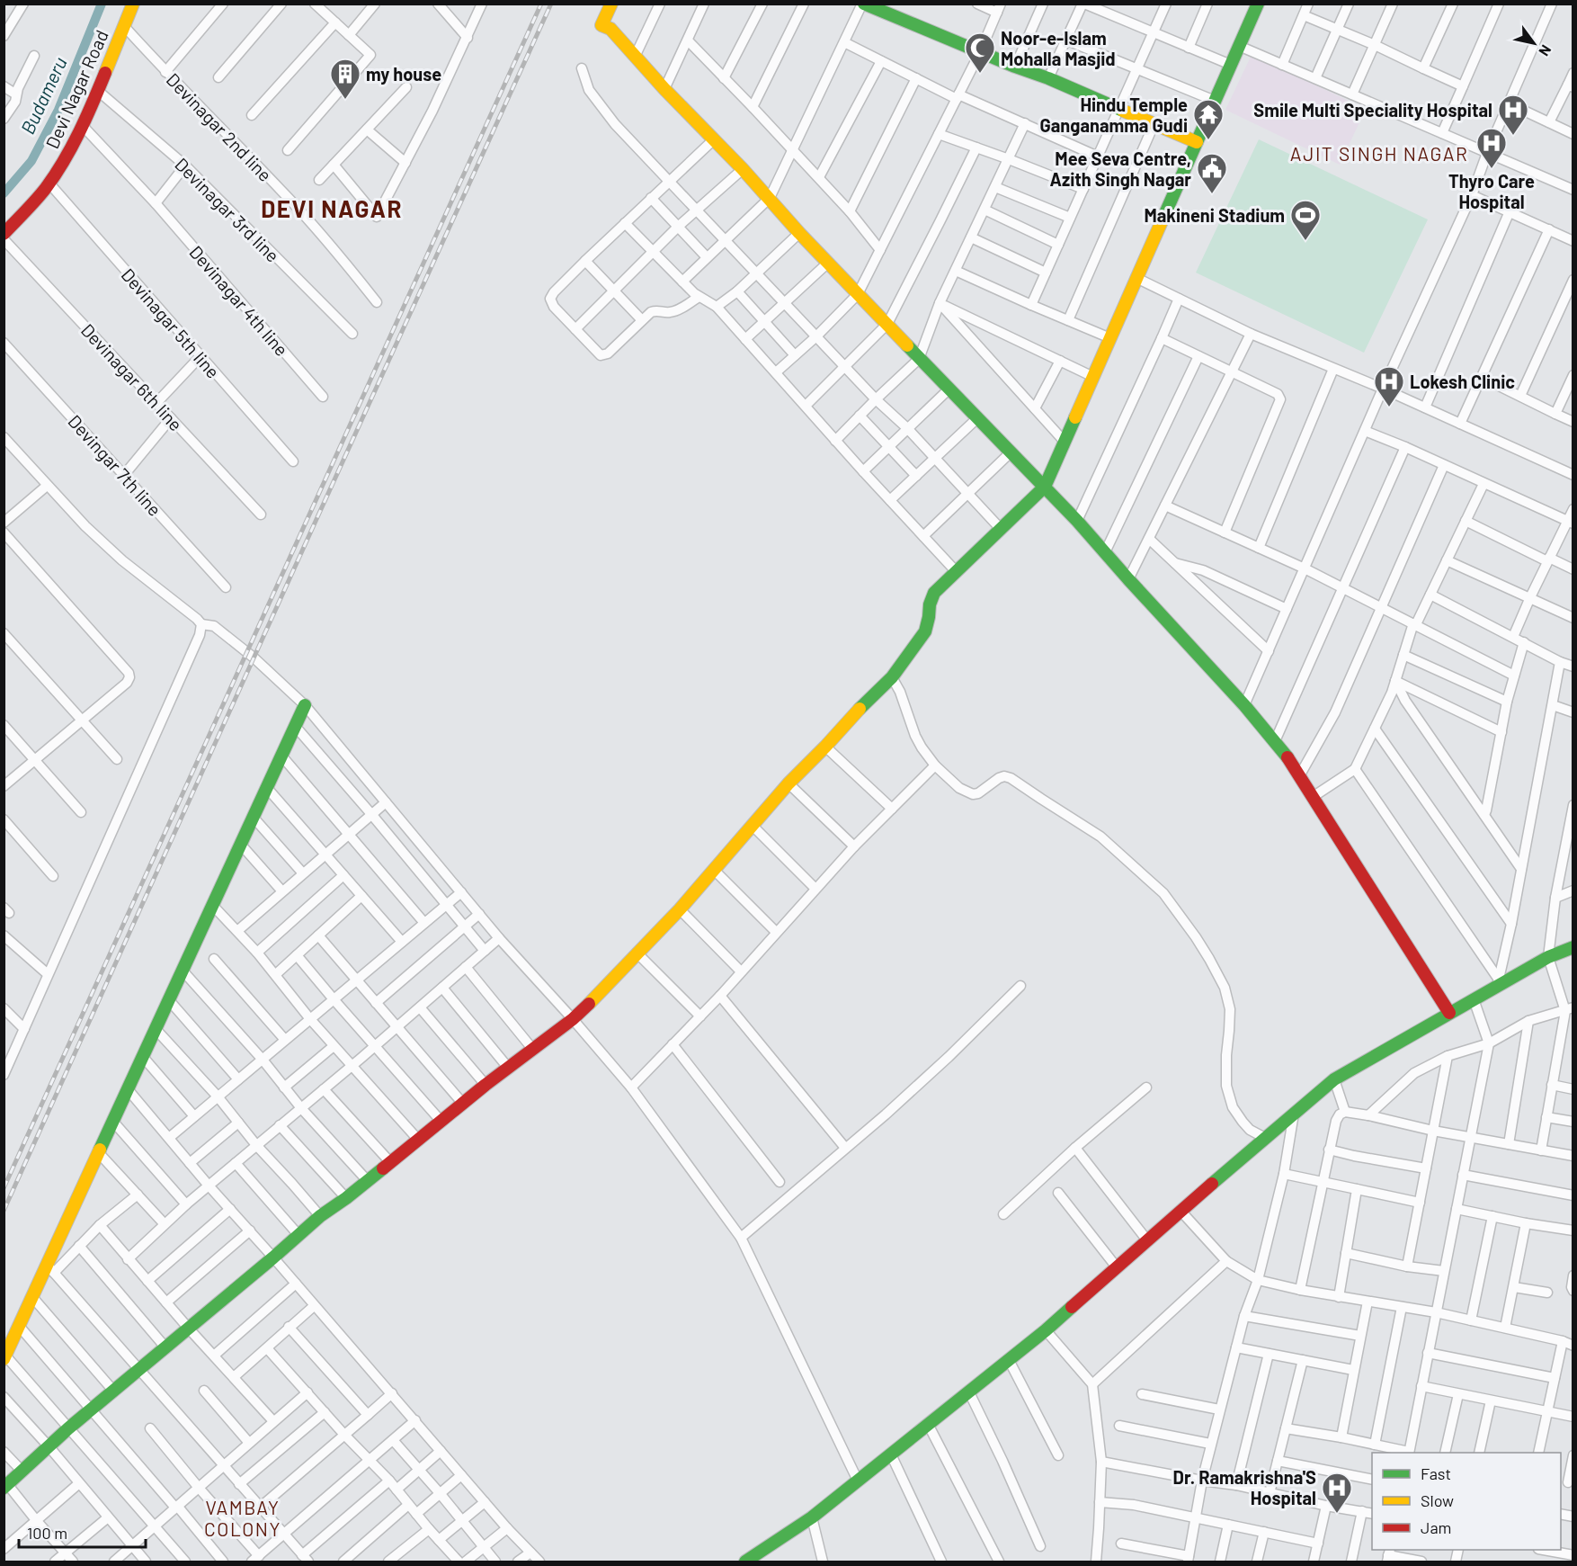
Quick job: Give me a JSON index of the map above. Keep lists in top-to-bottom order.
{
  "streets": {
    "street": [
      "Devi Nagar Road",
      "Devinagar 2nd line",
      "Devinagar 3rd line",
      "Devinagar 4th line",
      "Devinagar 5th line",
      "Devinagar 6th line",
      "Devingar 7th line"
    ]
  },
  "crossings": [
    ["Devi Nagar Road", "Devinagar 2nd line"],
    ["Devi Nagar Road", "Devinagar 3rd line"],
    ["Devi Nagar Road", "Devinagar 4th line"],
    ["Devi Nagar Road", "Devinagar 5th line"]
  ],
  "districts": ["AJIT SINGH NAGAR", "DEVI NAGAR", "VAMBAY COLONY"],
  "water": ["Budameru"],
  "places": {
    "mosque": ["Noor-e-Islam Mohalla Masjid"],
    "building": ["my house"],
    "hospital": [
      "Smile Multi Speciality Hospital",
      "Thyro Care Hospital",
      "Lokesh Clinic",
      "Dr. Ramakrishna'S Hospital"
    ],
    "temple": ["Hindu Temple Ganganamma Gudi"],
    "public building": ["Mee Seva Centre, Azith Singh Nagar"],
    "sports": ["Makineni Stadium"]
  },
  "legend": ["Fast", "Slow", "Jam"],
  "scale_bar": "100 m",
  "north": "bottom right"
}
